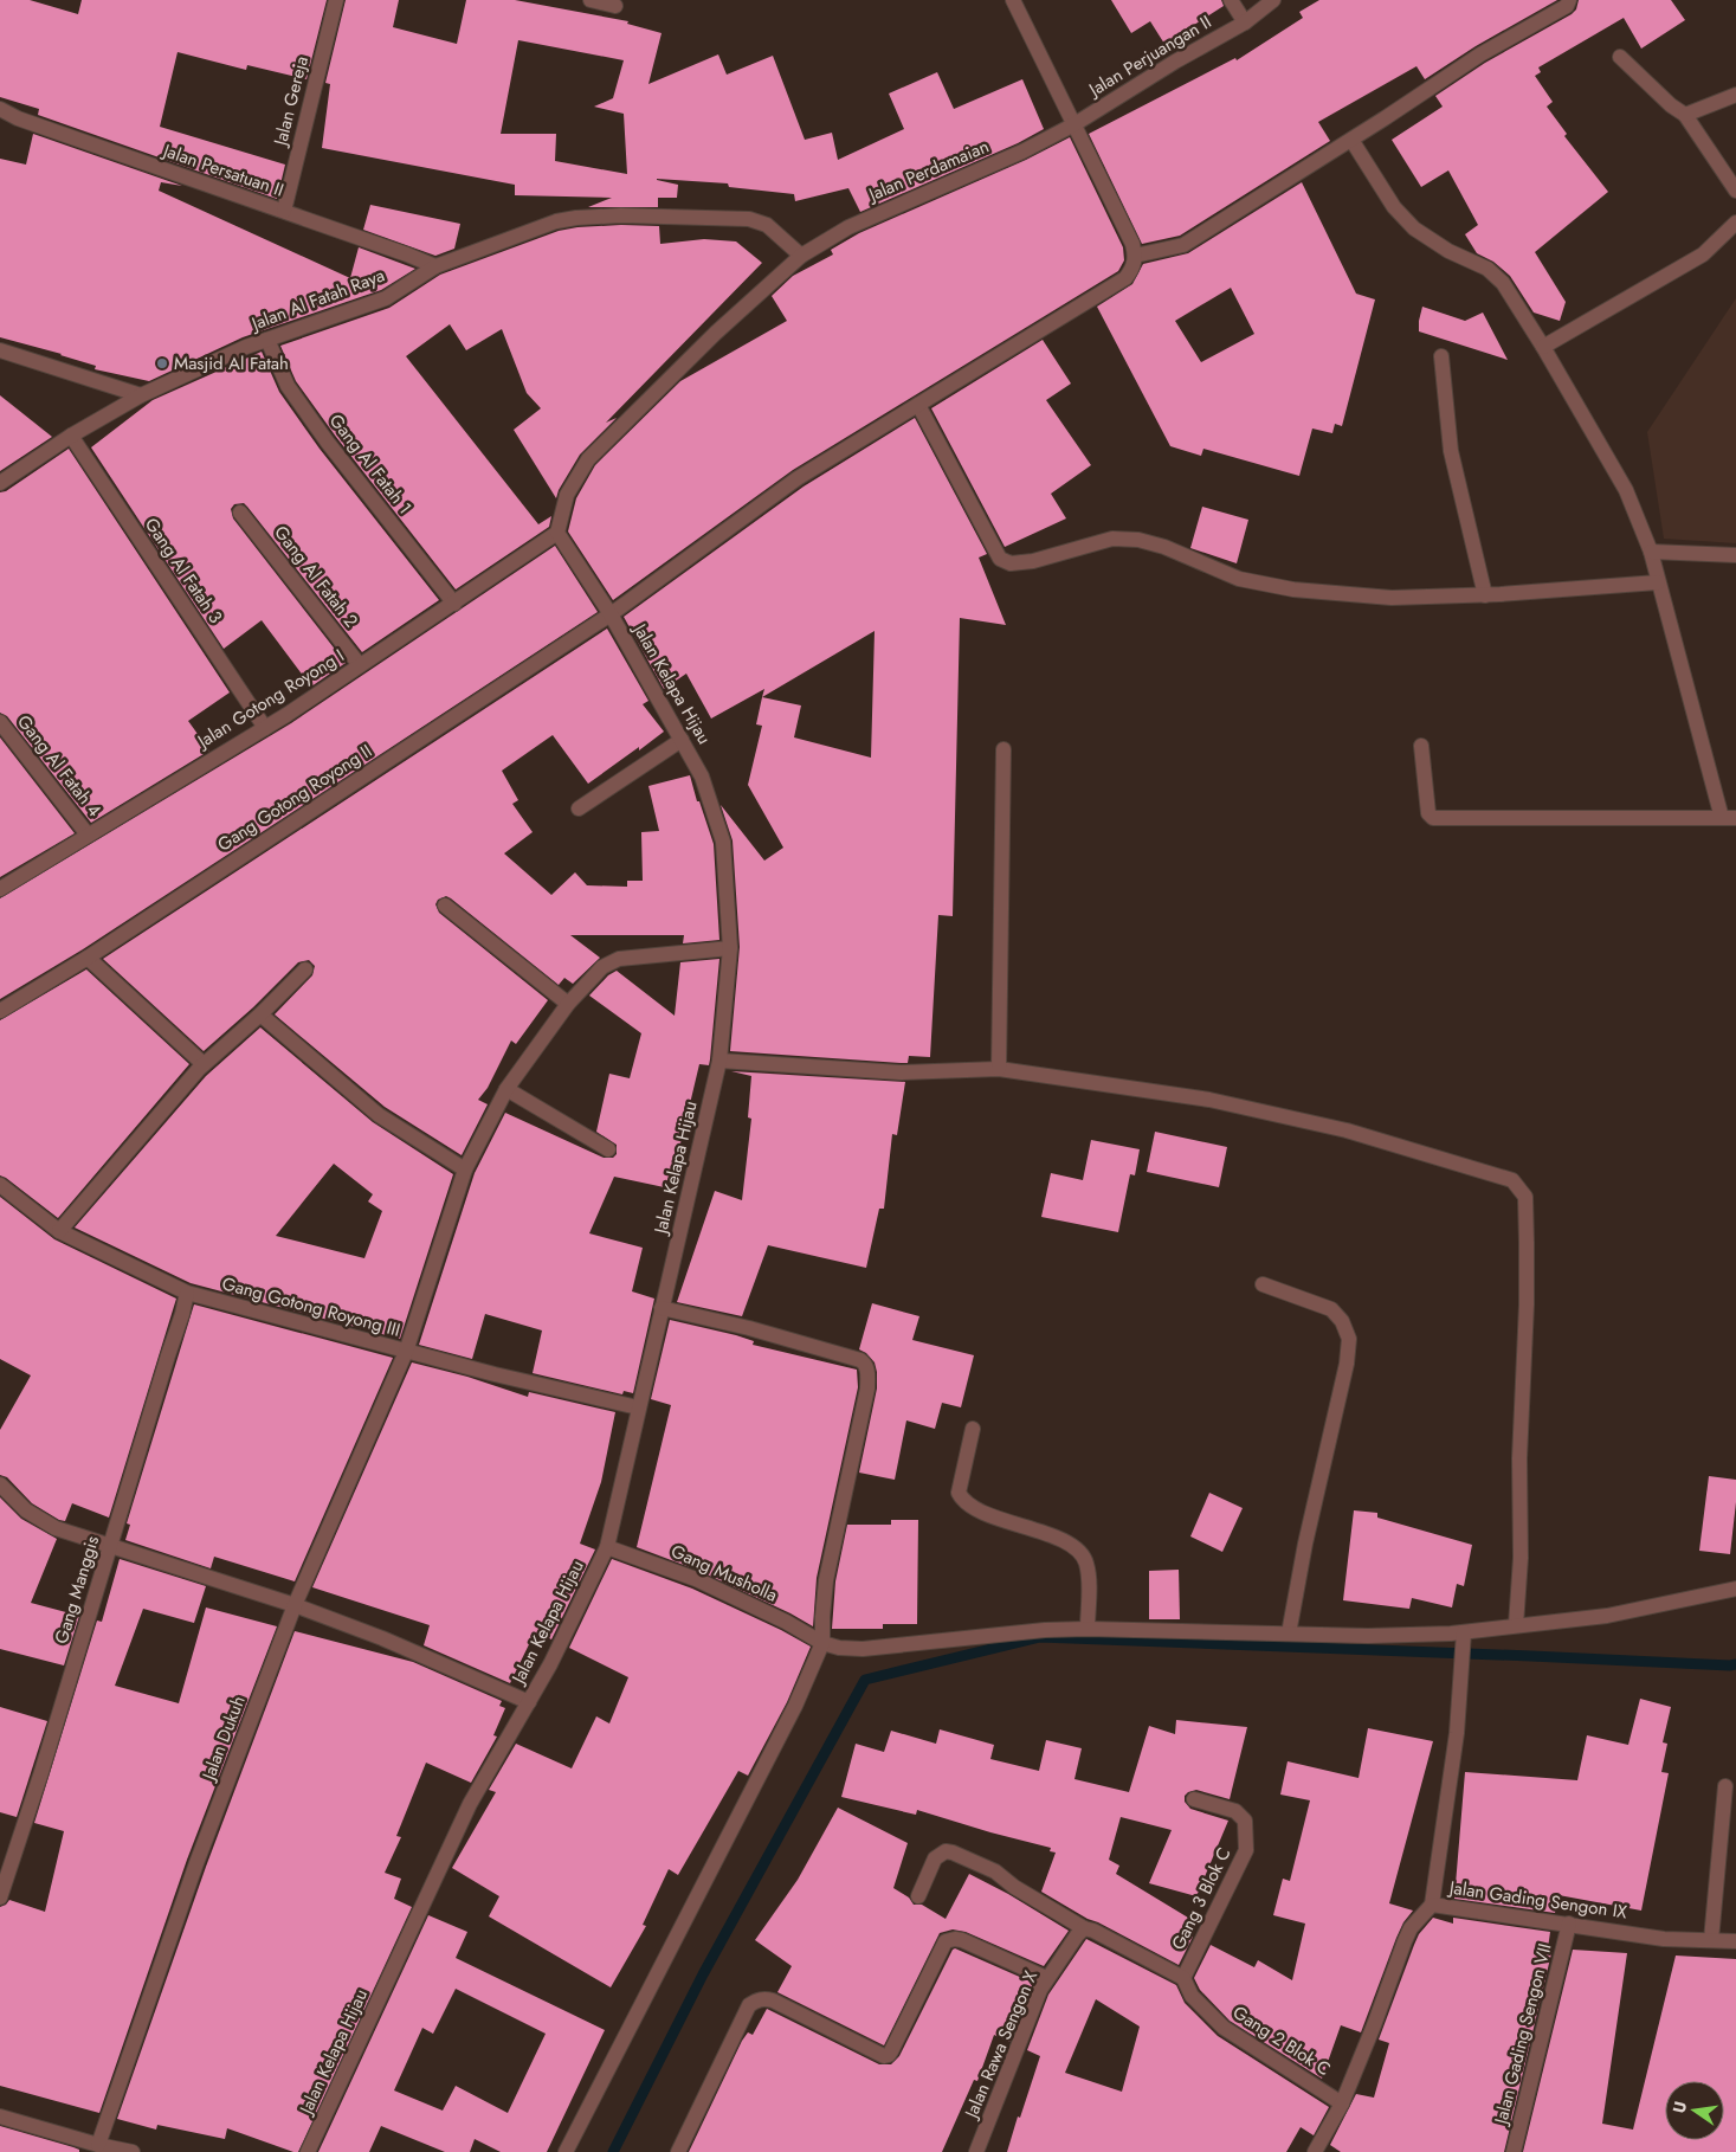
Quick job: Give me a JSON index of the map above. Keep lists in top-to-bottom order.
{
  "streets": {
    "street": [
      "Jalan Perjuangan II",
      "Jalan Gereja",
      "Jalan Persatuan II",
      "Jalan Perdamaian",
      "Jalan Al Fatah Raya",
      "Gang Al Fatah 1",
      "Gang Al Fatah 3",
      "Gang Al Fatah 2",
      "Jalan Kelapa Hijau",
      "Jalan Gotong Royong I",
      "Gang Al Fatah 4",
      "Gang Gotong Royong II",
      "Gang Gotong Royong III",
      "Gang Musholla",
      "Gang Manggis",
      "Jalan Dukuh",
      "Gang 3 Blok C",
      "Jalan Gading Sengon IX",
      "Jalan Gading Sengon VII",
      "Gang 2 Blok C",
      "Jalan Rawa Sengon X"
    ]
  },
  "crossings": [
    ["Jalan Perjuangan II", "Jalan Perdamaian"],
    ["Jalan Gereja", "Jalan Persatuan II"],
    ["Jalan Persatuan II", "Jalan Al Fatah Raya"],
    ["Jalan Perdamaian", "Jalan Al Fatah Raya"],
    ["Jalan Al Fatah Raya", "Gang Al Fatah 1"],
    ["Jalan Al Fatah Raya", "Gang Al Fatah 3"],
    ["Gang Al Fatah 1", "Jalan Gotong Royong I"],
    ["Gang Al Fatah 3", "Jalan Gotong Royong I"],
    ["Gang Al Fatah 2", "Jalan Gotong Royong I"],
    ["Jalan Kelapa Hijau", "Jalan Gotong Royong I"],
    ["Jalan Kelapa Hijau", "Gang Gotong Royong II"],
    ["Jalan Kelapa Hijau", "Gang Gotong Royong III"],
    ["Jalan Kelapa Hijau", "Gang Musholla"],
    ["Jalan Kelapa Hijau", "Jalan Dukuh"],
    ["Jalan Gotong Royong I", "Gang Al Fatah 4"],
    ["Gang Gotong Royong III", "Gang Manggis"],
    ["Gang Gotong Royong III", "Jalan Dukuh"],
    ["Gang 3 Blok C", "Gang 2 Blok C"],
    ["Jalan Gading Sengon IX", "Jalan Gading Sengon VII"],
    ["Jalan Gading Sengon IX", "Gang 2 Blok C"]
  ],
  "places": ["Masjid Al Fatah"],
  "north": "left"
}
